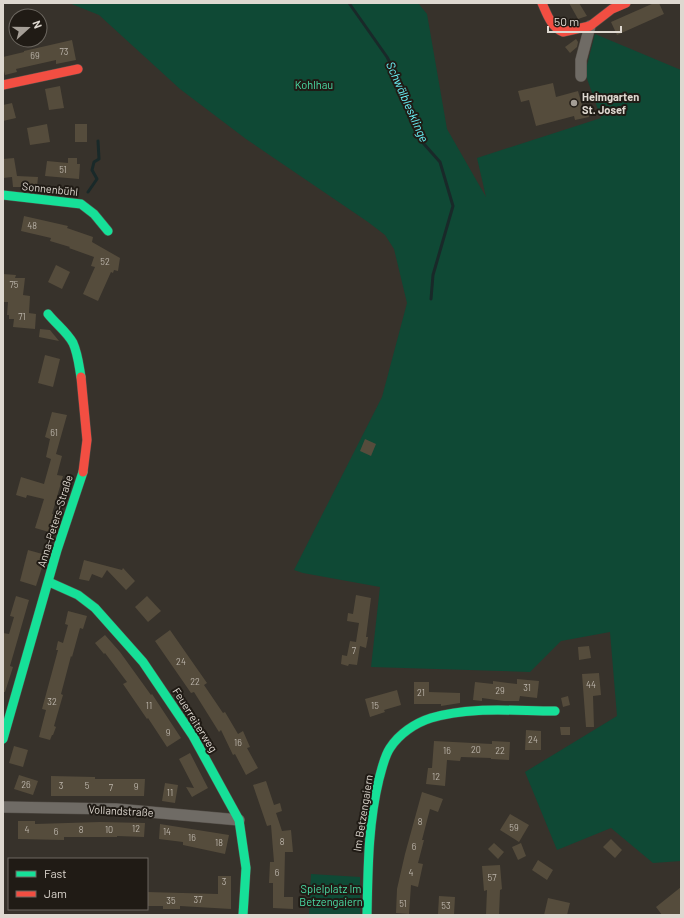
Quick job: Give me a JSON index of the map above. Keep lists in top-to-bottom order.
{
  "streets": {
    "street": [
      "Sonnenbühl",
      "Anna-Peters-Straße",
      "Feuerreiterweg",
      "Vollandstraße",
      "Im Betzengaiern"
    ]
  },
  "crossings": [
    ["Anna-Peters-Straße", "Feuerreiterweg"],
    ["Feuerreiterweg", "Vollandstraße"]
  ],
  "water": ["Schwälblesklinge"],
  "parks": ["Kohlhau", "Spielplatz Im Betzengaiern"],
  "places": ["Heimgarten St. Josef"],
  "house_numbers": [
    "73",
    "69",
    "51",
    "48",
    "52",
    "75",
    "71",
    "61",
    "7",
    "24",
    "22",
    "44",
    "31",
    "29",
    "21",
    "32",
    "11",
    "15",
    "9",
    "24",
    "16",
    "20",
    "16",
    "22",
    "12",
    "26",
    "3",
    "5",
    "9",
    "7",
    "11",
    "8",
    "59",
    "12",
    "4",
    "8",
    "10",
    "6",
    "14",
    "16",
    "8",
    "18",
    "6",
    "6",
    "4",
    "57",
    "3",
    "37",
    "35",
    "51",
    "53"
  ],
  "legend": ["Fast", "Jam"],
  "scale_bar": "50 m",
  "north": "right"
}
